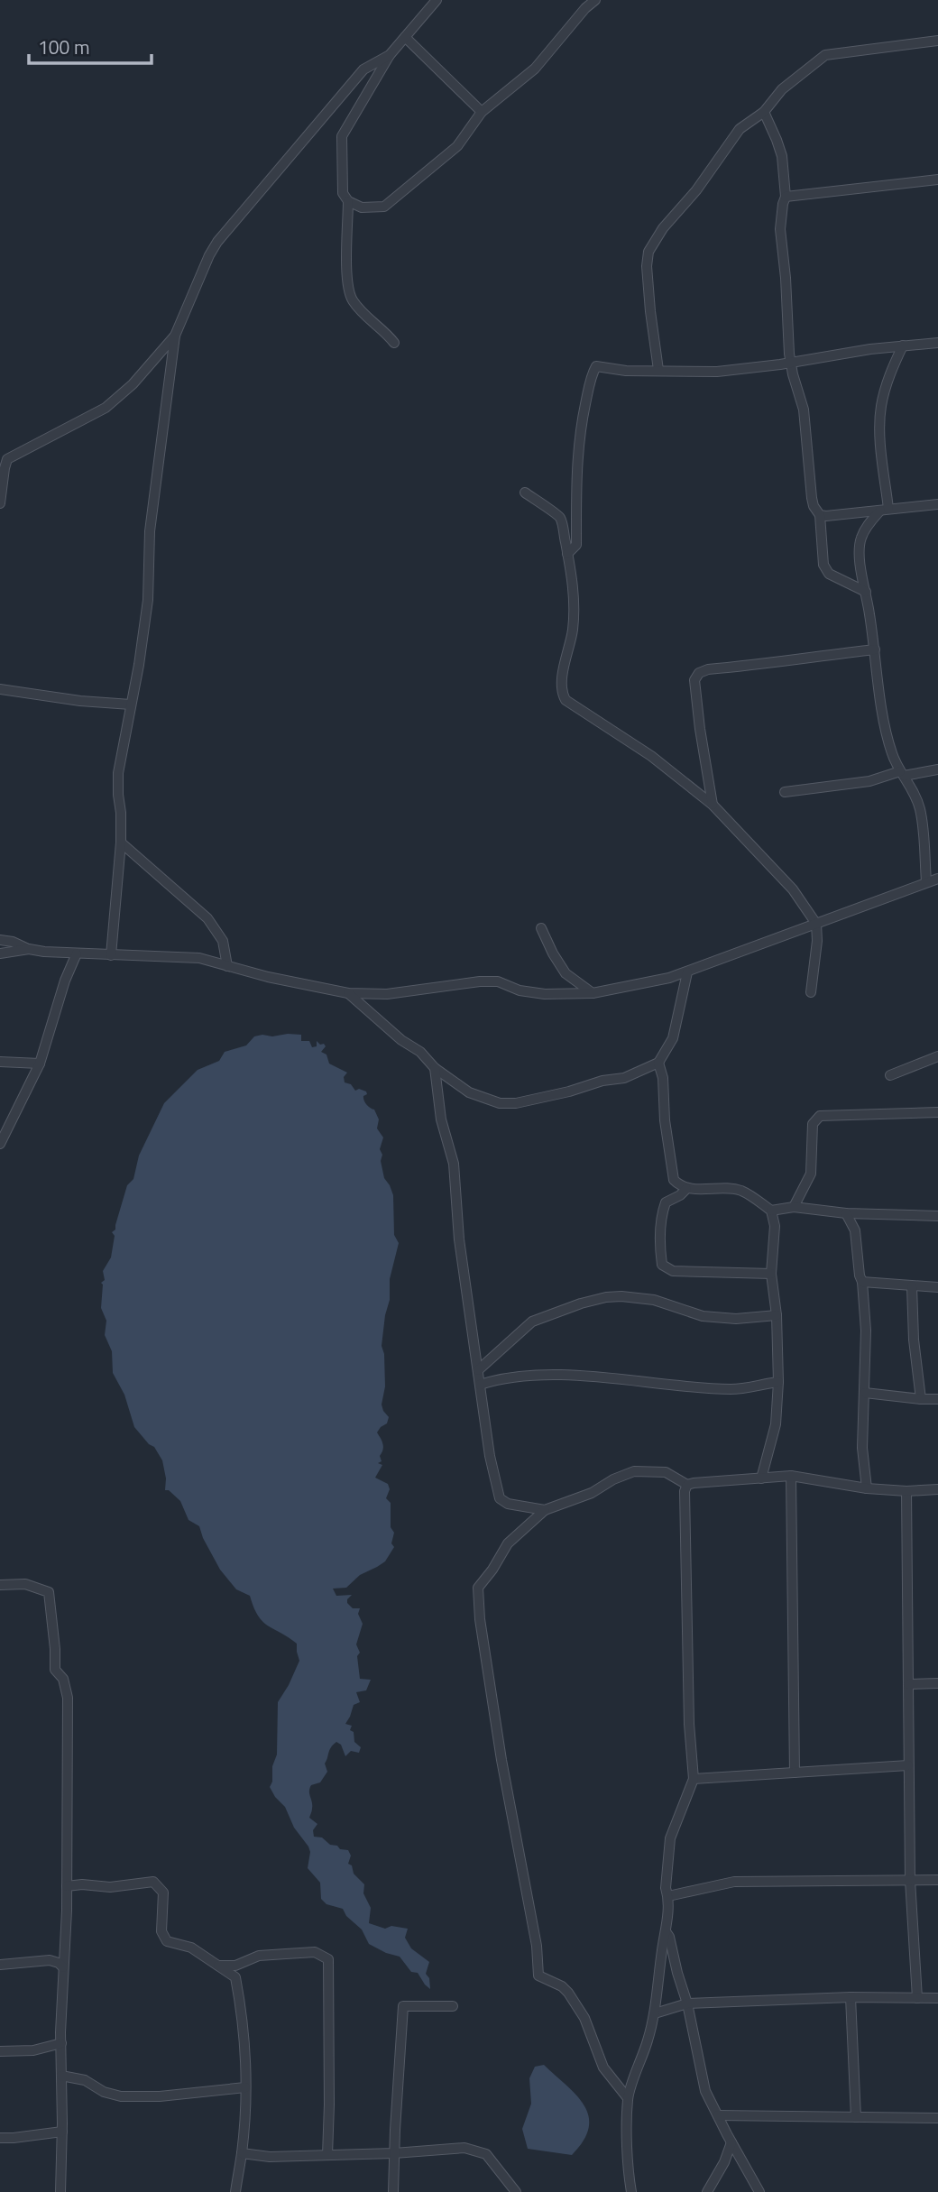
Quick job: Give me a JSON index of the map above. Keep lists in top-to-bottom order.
{
  "scale_bar": "100 m"
}
